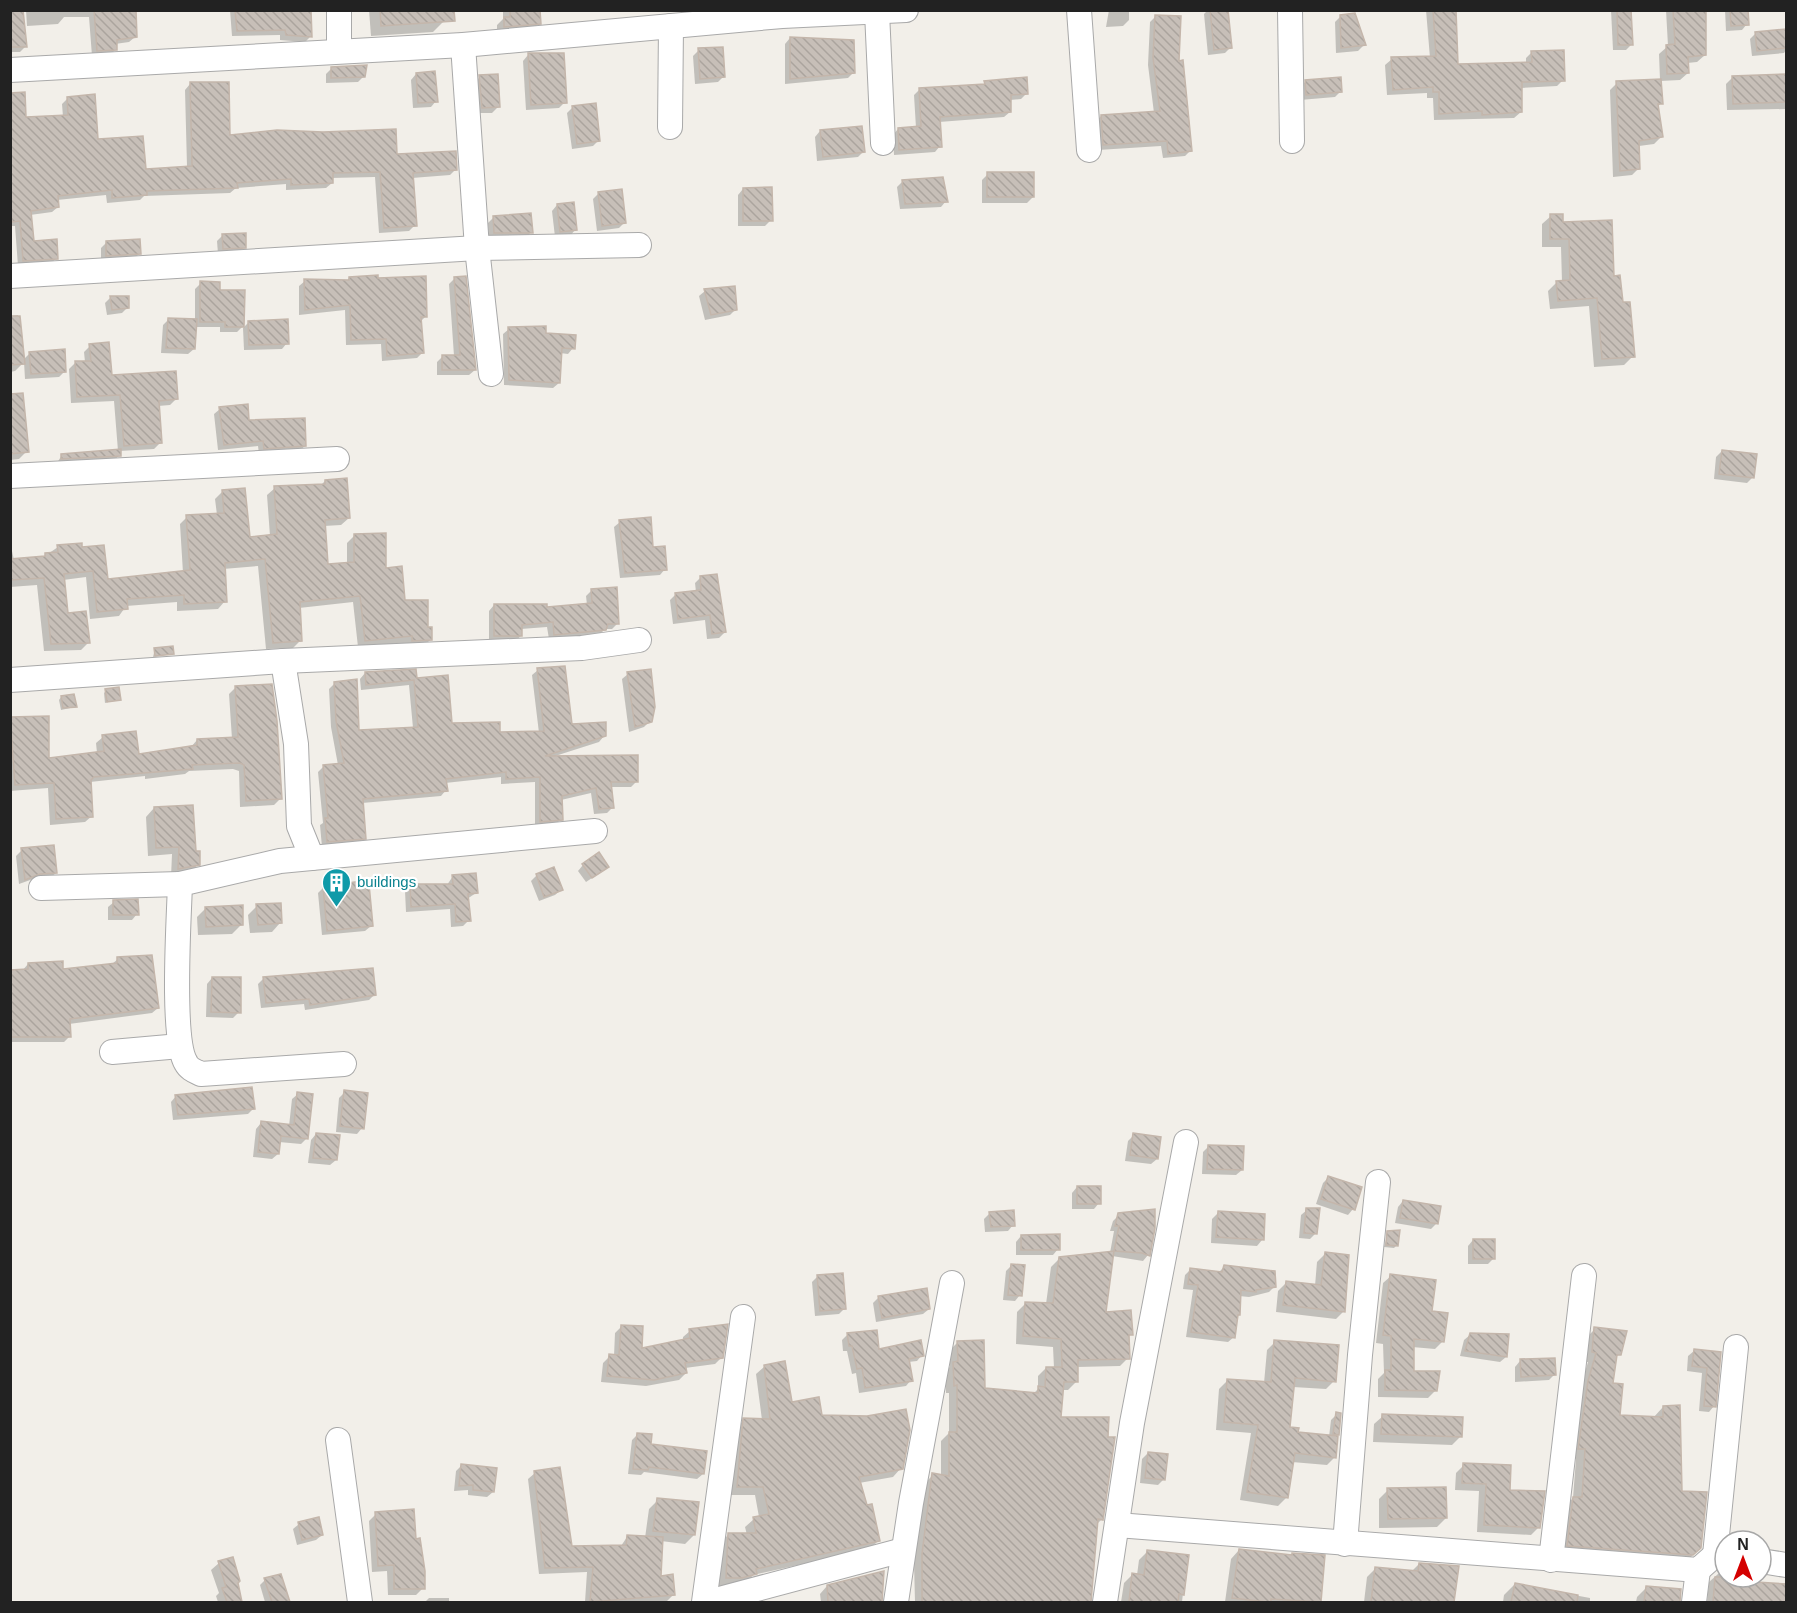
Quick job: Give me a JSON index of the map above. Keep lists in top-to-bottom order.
{
  "places": {
    "building": ["buildings"]
  },
  "north": "top"
}
